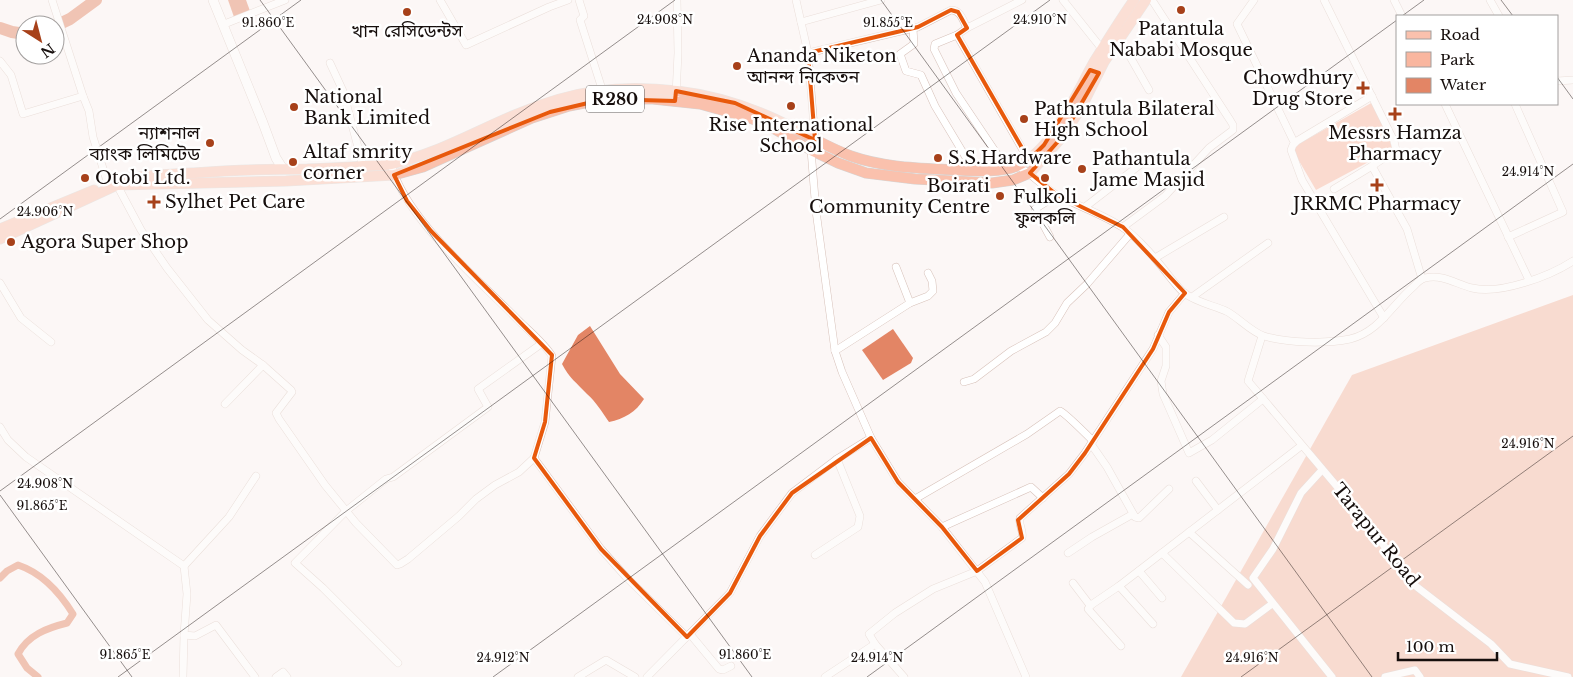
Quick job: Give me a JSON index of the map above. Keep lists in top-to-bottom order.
{
  "streets": {
    "main road": ["R280"],
    "street": ["Tarapur Road"]
  },
  "places": {
    "other": [
      "Patantula Nababi Mosque",
      "খান রেসিডেন্টস",
      "Ananda Niketon আনন্দ নিকেতন",
      "Rise International School",
      "National Bank Limited",
      "Pathantula Bilateral High School",
      "ন্যাশনাল ব্যাংক লিমিটেড",
      "S.S.Hardware",
      "Altaf smrity corner",
      "Pathantula Jame Masjid",
      "Otobi Ltd.",
      "Fulkoli ফুলকলি",
      "Boirati Community Centre",
      "Agora Super Shop"
    ],
    "health": [
      "Chowdhury Drug Store",
      "Messrs Hamza Pharmacy",
      "JRRMC Pharmacy",
      "Sylhet Pet Care"
    ]
  },
  "legend": ["Road", "Park", "Water"],
  "scale_bar": "100 m",
  "north": "bottom right",
  "coordinates": [
    "24.908°N",
    "24.910°N",
    "91.860°E",
    "91.855°E",
    "24.914°N",
    "24.906°N",
    "24.916°N",
    "91.865°E",
    "24.912°N"
  ]
}
